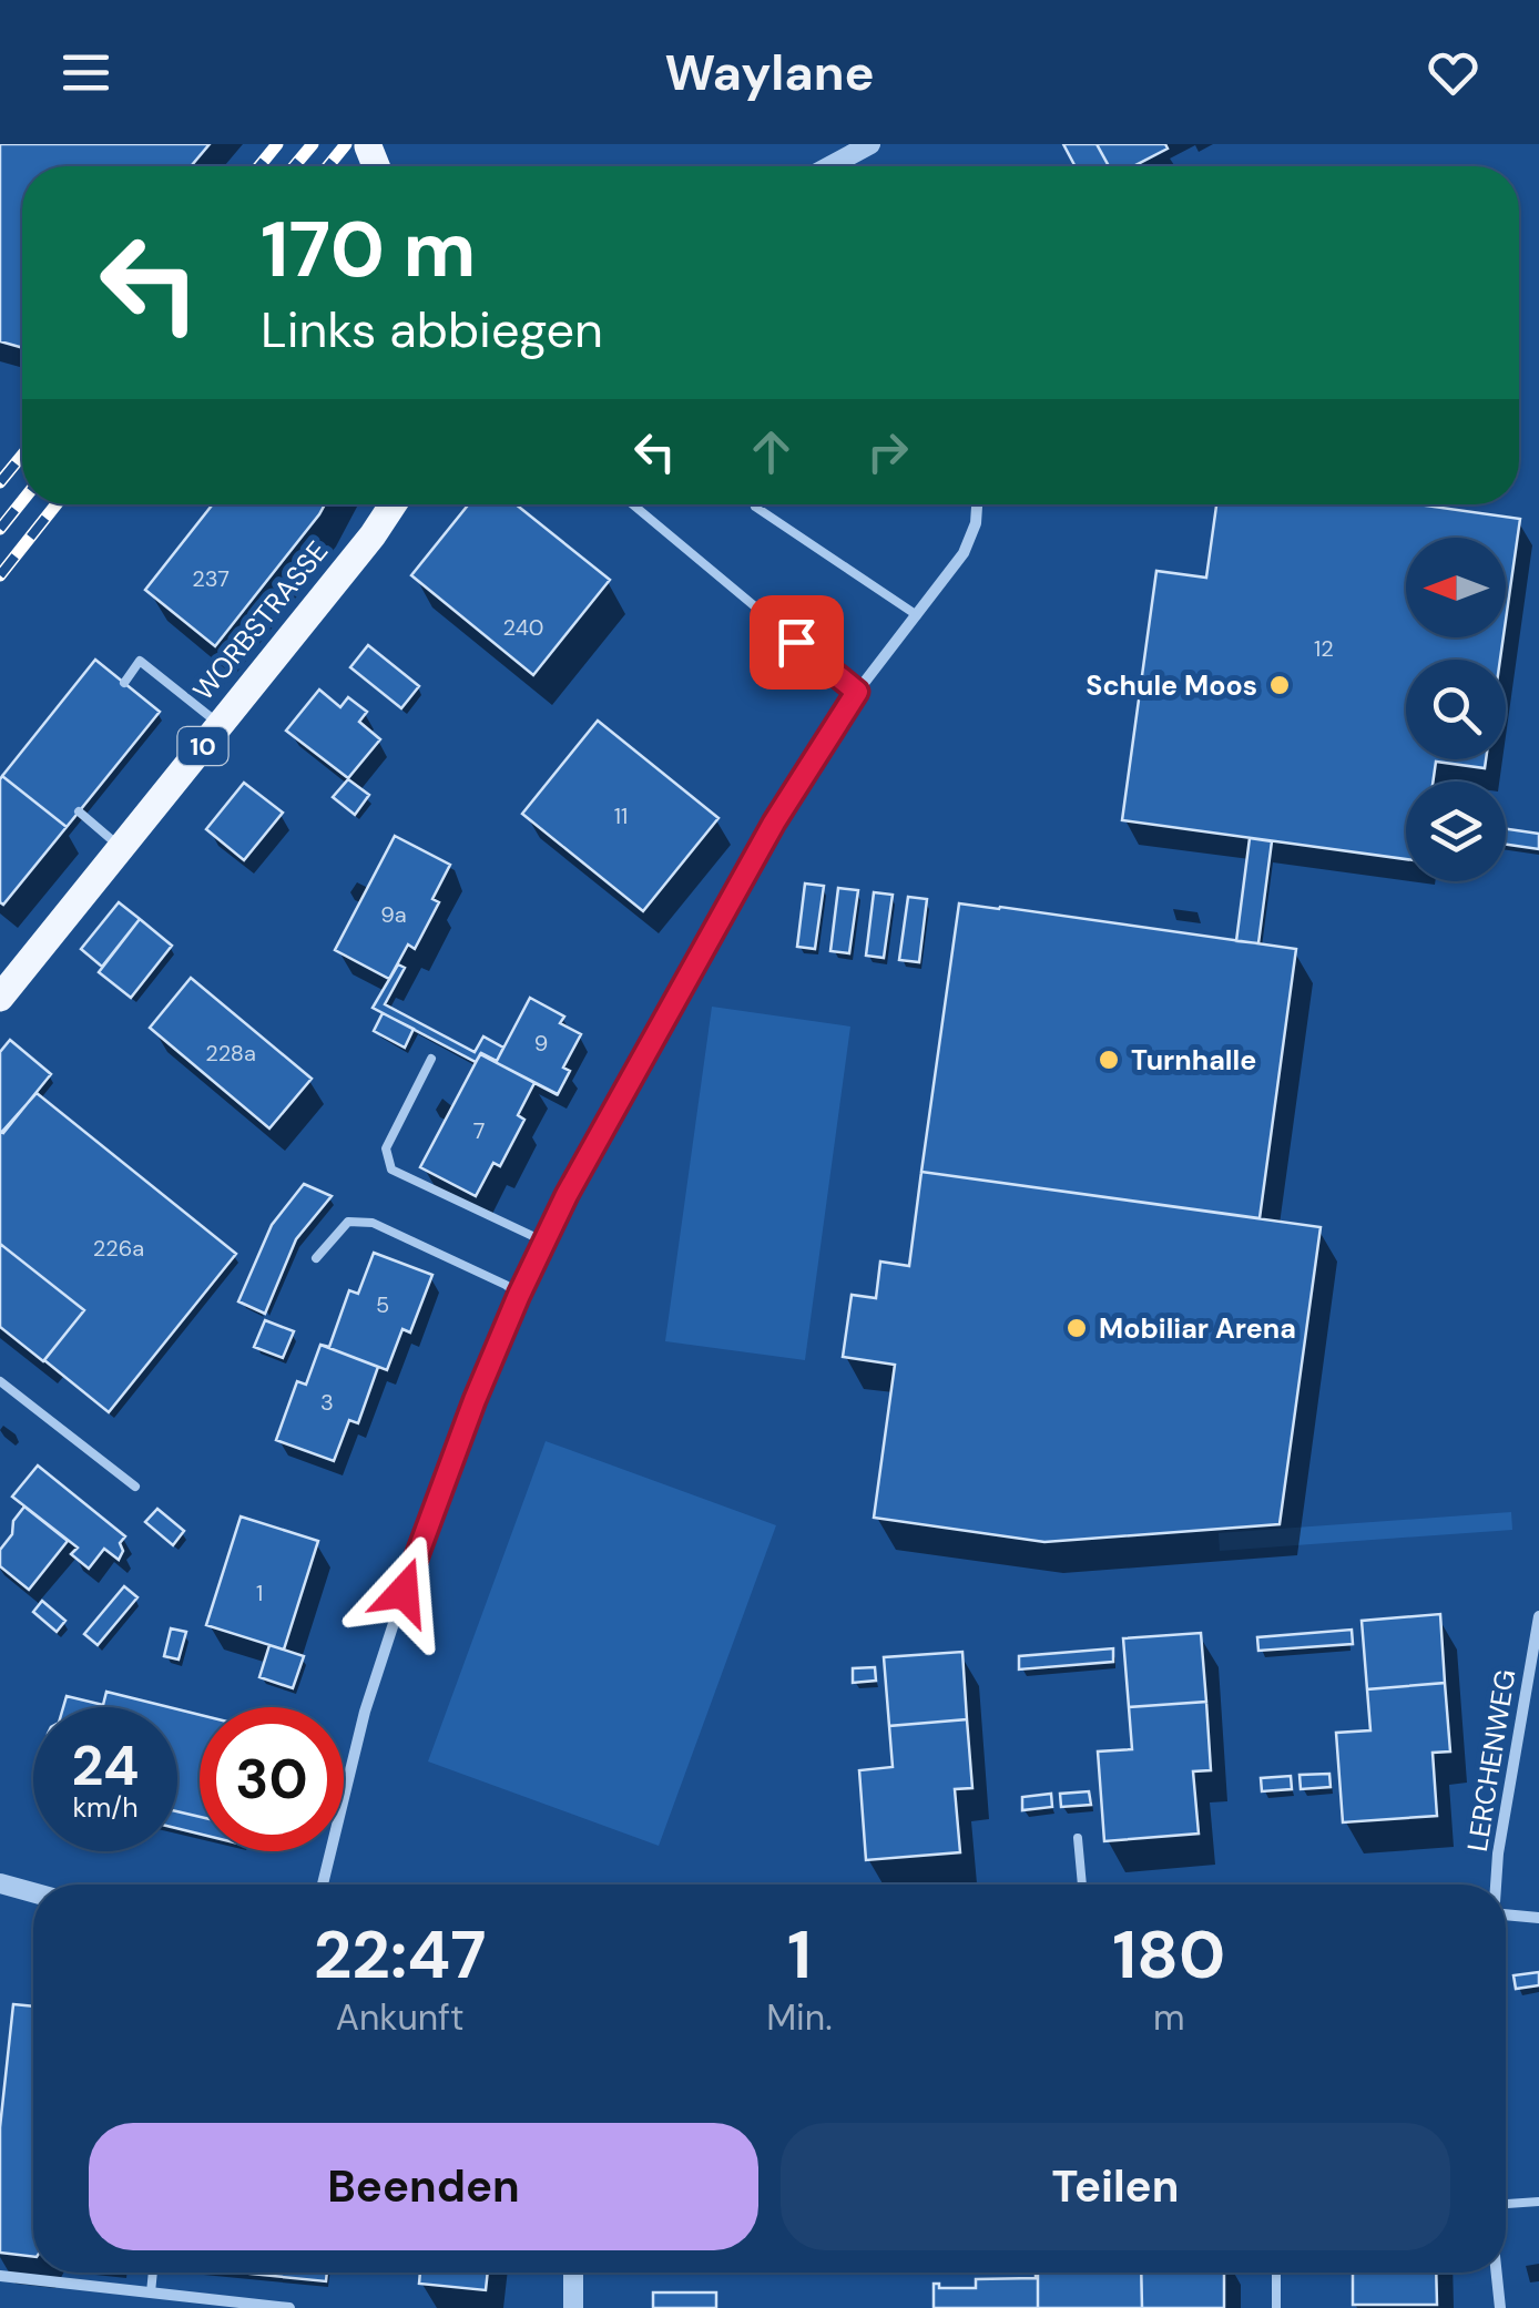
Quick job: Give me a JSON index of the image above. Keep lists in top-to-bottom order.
{
  "streets": {
    "main road": ["WORBSTRASSE", "10"],
    "street": ["LERCHENWEG"]
  },
  "places": ["Schule Moos", "Turnhalle", "Mobiliar Arena"],
  "house_numbers": [
    "237",
    "240",
    "12",
    "11",
    "9a",
    "9",
    "228a",
    "7",
    "226a",
    "5",
    "3",
    "1"
  ],
  "north": "left",
  "page": {
    "header": "Waylane",
    "turn": ["170 m", "Links abbiegen"],
    "speed": "24 km/h",
    "limit": "30",
    "eta": [
      "22:47",
      "Ankunft",
      "1",
      "Min.",
      "180",
      "m"
    ],
    "buttons": ["Beenden", "Teilen"]
  }
}
